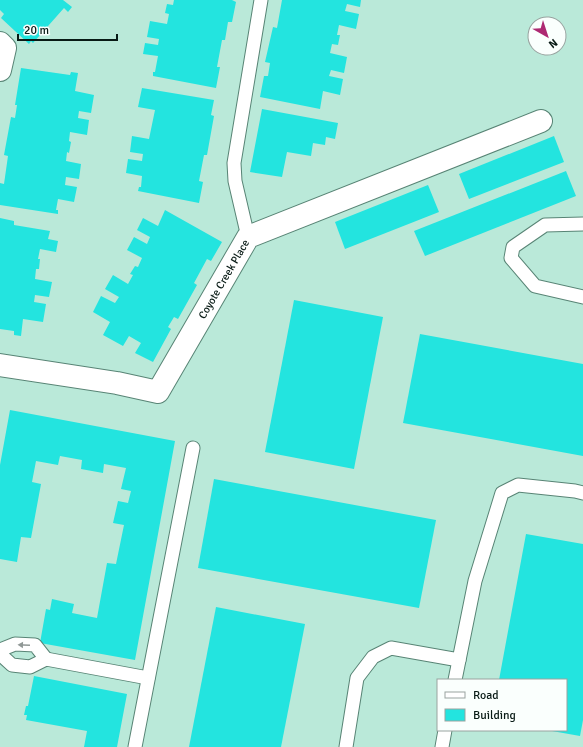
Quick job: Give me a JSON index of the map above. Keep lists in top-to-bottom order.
{
  "streets": {
    "street": ["Coyote Creek Place"]
  },
  "legend": ["Road", "Building"],
  "scale_bar": "20 m",
  "north": "bottom right"
}
